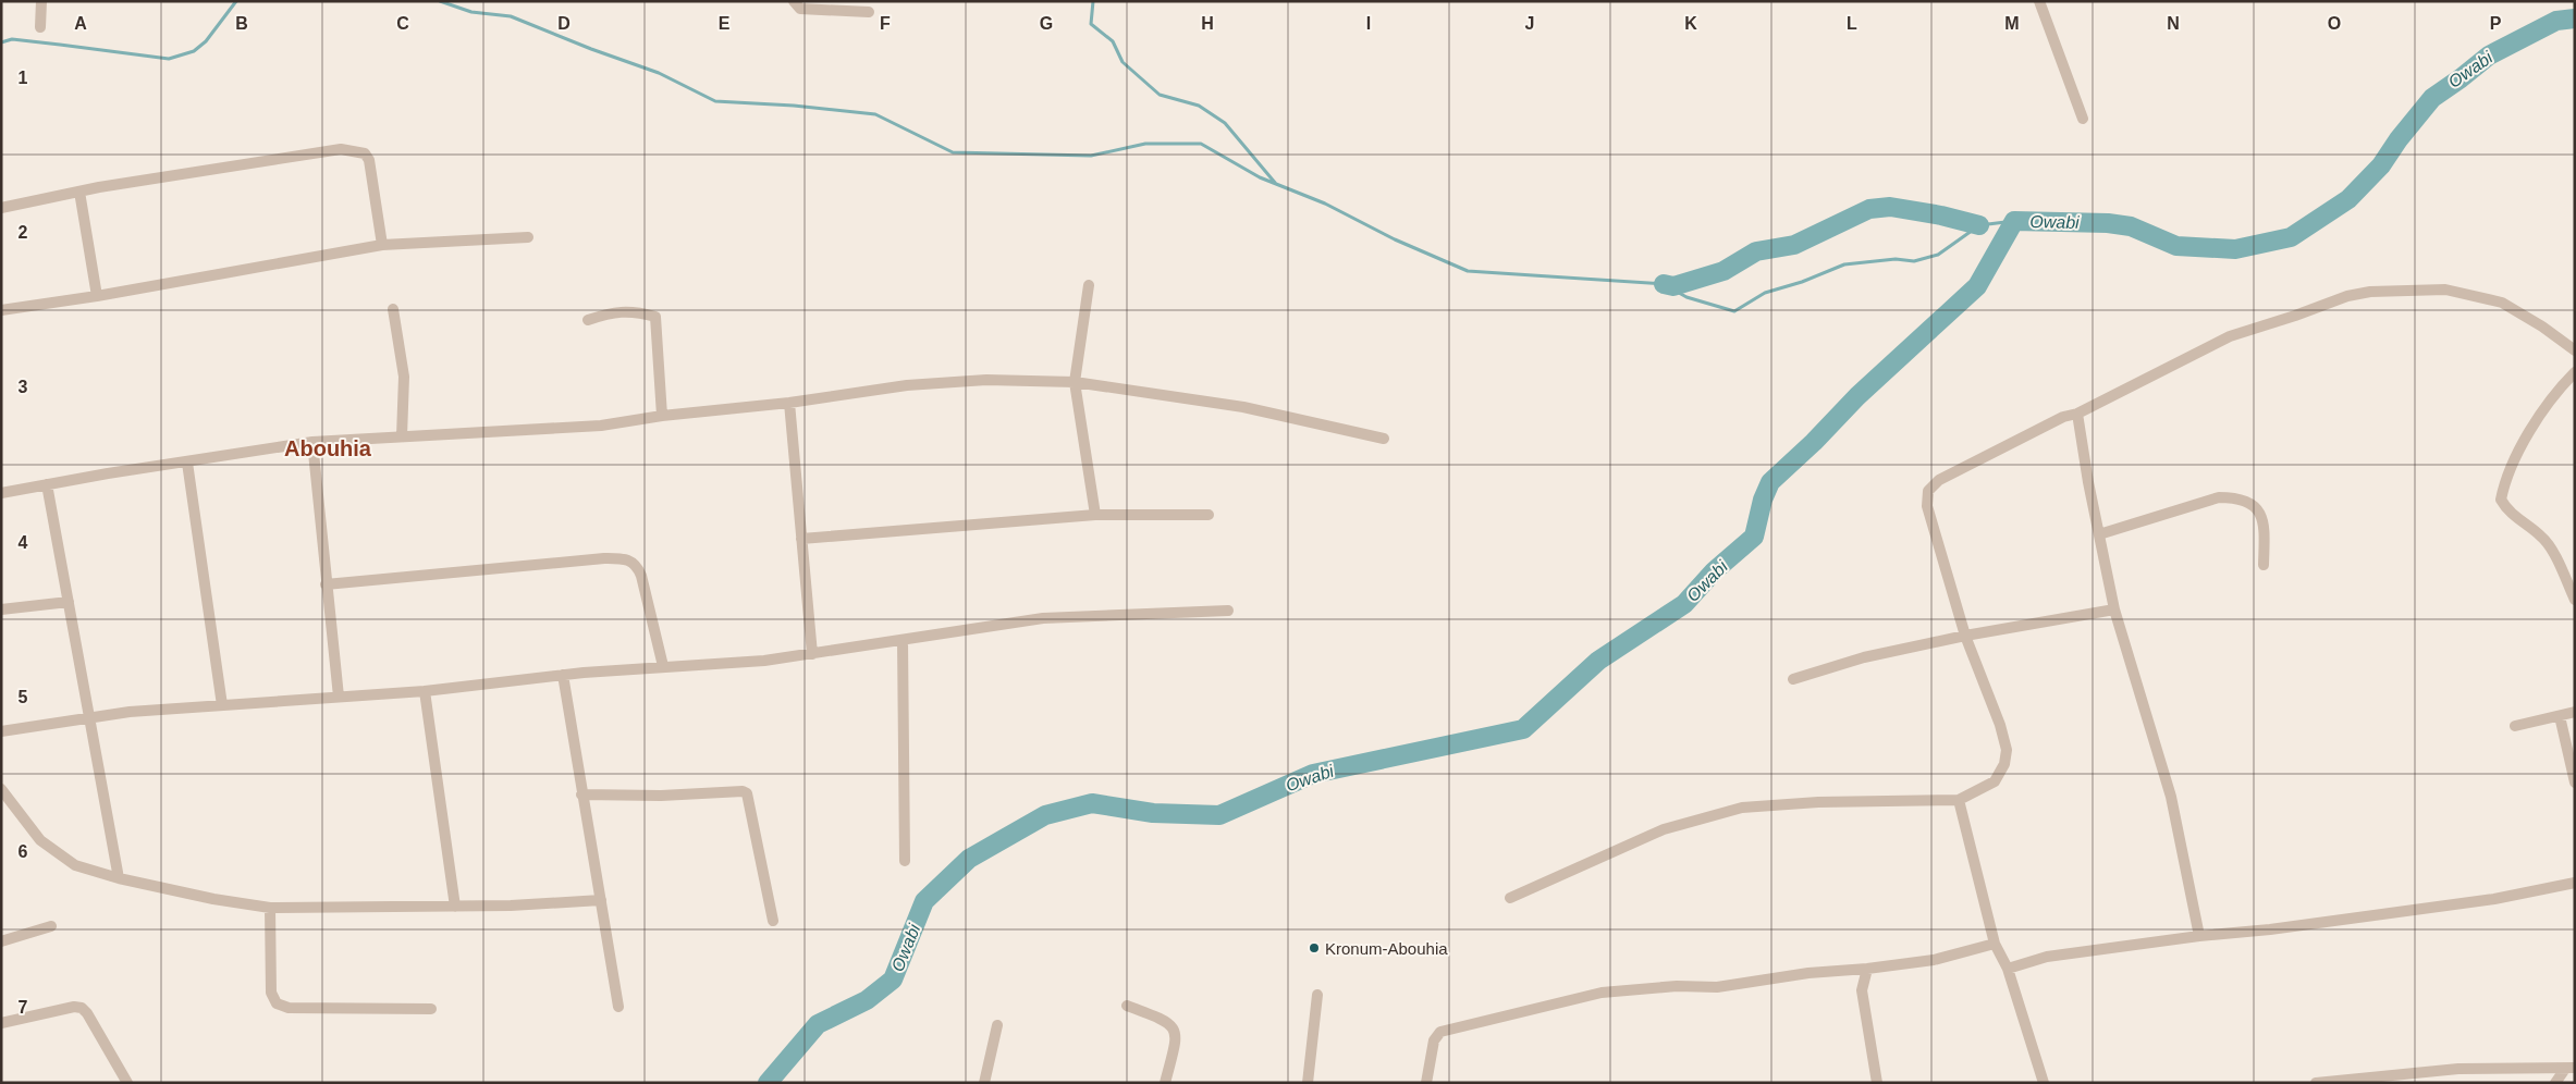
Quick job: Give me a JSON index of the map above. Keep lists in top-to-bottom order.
{
  "districts": ["Abouhia"],
  "water": ["Owabi"],
  "places": ["Kronum-Abouhia"],
  "grid": {
    "columns": [
      "A",
      "B",
      "C",
      "D",
      "E",
      "F",
      "G",
      "H",
      "I",
      "J",
      "K",
      "L",
      "M",
      "N",
      "O",
      "P"
    ],
    "rows": [
      "1",
      "2",
      "3",
      "4",
      "5",
      "6",
      "7"
    ]
  }
}
